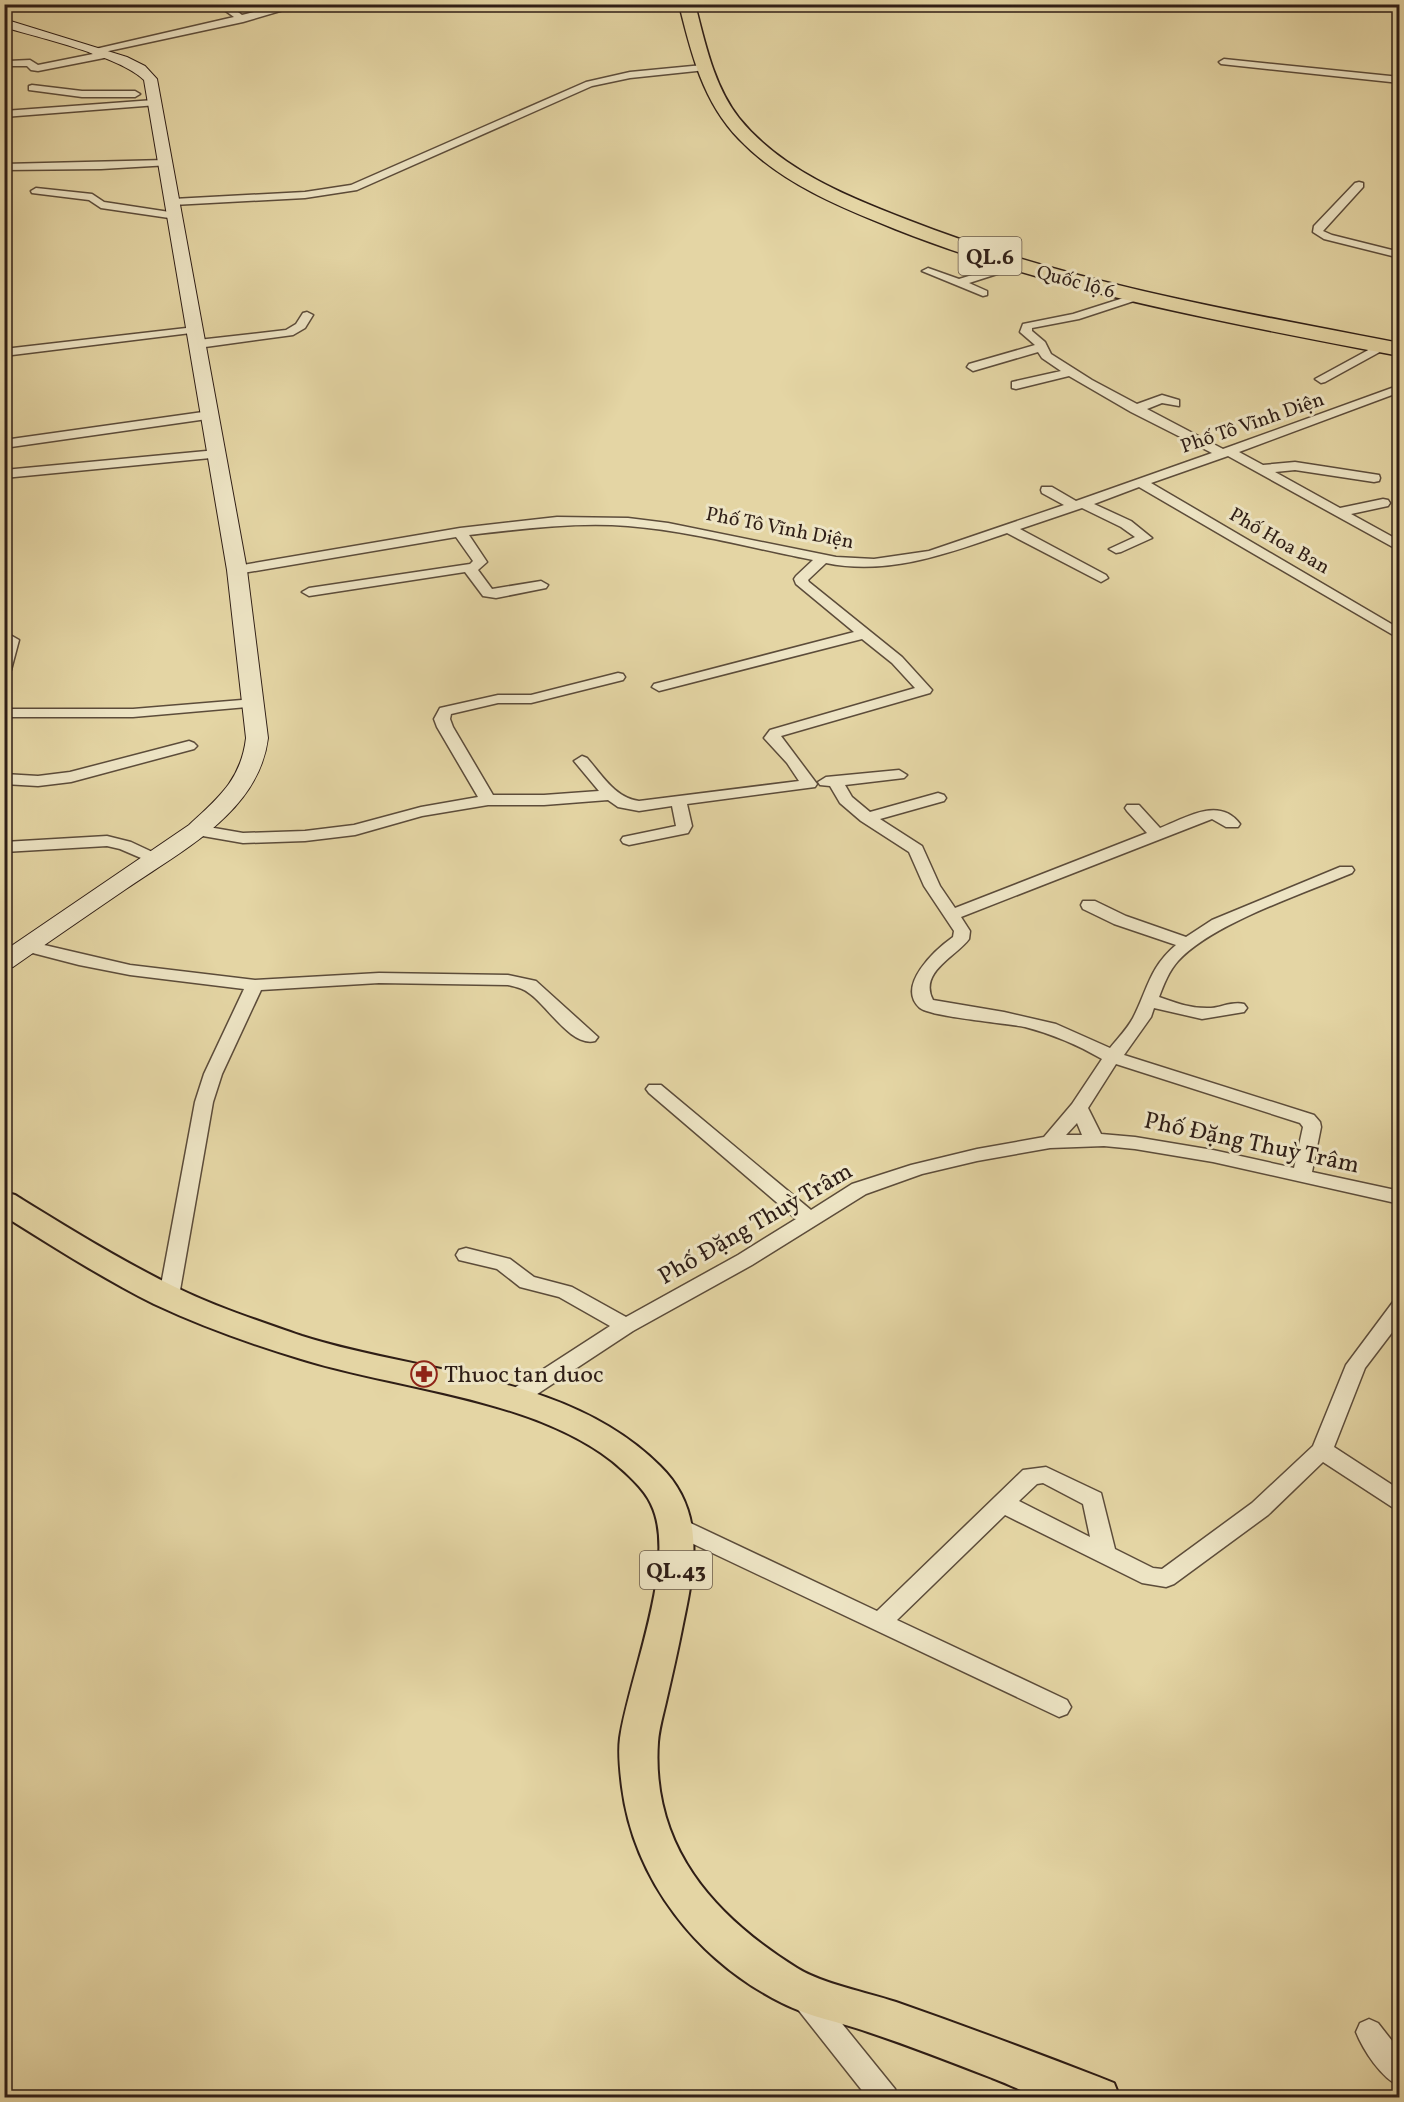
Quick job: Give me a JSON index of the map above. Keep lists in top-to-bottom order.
{
  "streets": {
    "highway": ["QL.6", "Quốc lộ 6"],
    "main road": ["QL.43"],
    "street": ["Phố Tô Vĩnh Diện", "Phố Hoa Ban", "Phố Đặng Thuỳ Trâm"]
  },
  "crossings": [
    ["Phố Tô Vĩnh Diện", "Phố Hoa Ban"],
    ["Phố Đặng Thuỳ Trâm", "QL.43"]
  ],
  "places": {
    "pharmacy": ["Thuoc tan duoc"]
  }
}
